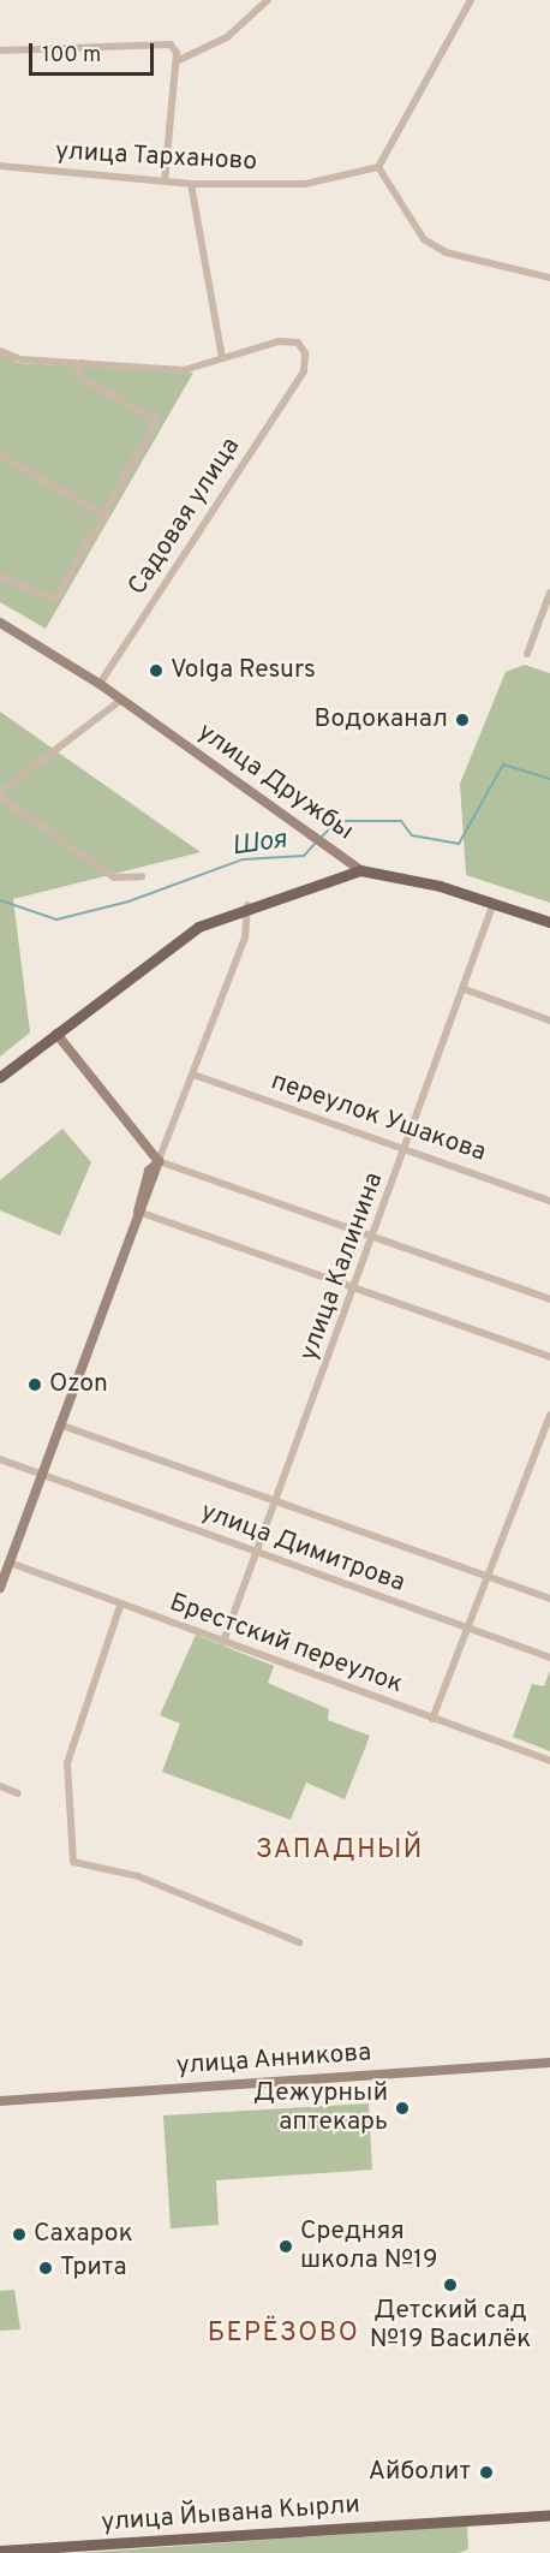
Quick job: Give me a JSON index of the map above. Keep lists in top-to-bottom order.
{
  "streets": {
    "main road": ["улица Дружбы", "улица Йывана Кырли"],
    "street": [
      "улица Тарханово",
      "Садовая улица",
      "переулок Ушакова",
      "улица Калинина",
      "улица Димитрова",
      "Брестский переулок",
      "улица Анникова"
    ]
  },
  "crossings": [
    ["Садовая улица", "улица Дружбы"],
    ["улица Дружбы", "улица Калинина"],
    ["переулок Ушакова", "улица Калинина"],
    ["улица Калинина", "улица Димитрова"],
    ["улица Калинина", "Брестский переулок"]
  ],
  "districts": ["ЗАПАДНЫЙ", "БЕРЁЗОВО"],
  "water": ["Шоя"],
  "places": [
    "Volga Resurs",
    "Водоканал",
    "Ozon",
    "Дежурный аптекарь",
    "Сахарок",
    "Средняя школа №19",
    "Трита",
    "Детский сад №19 Василёк",
    "Айболит"
  ],
  "scale_bar": "100 m"
}
